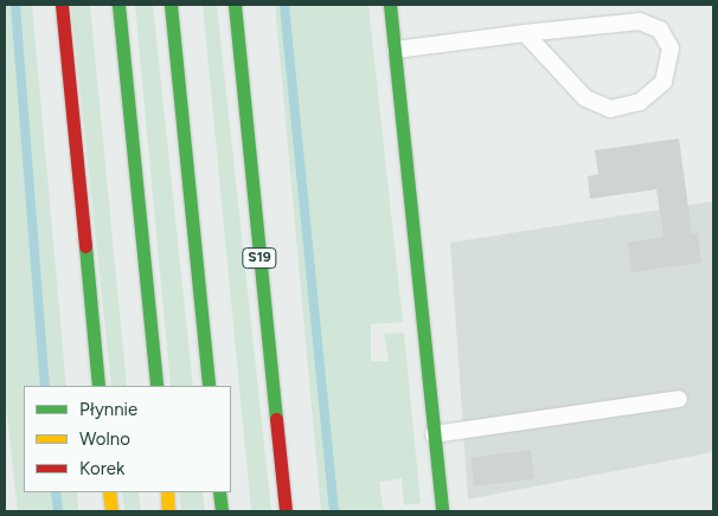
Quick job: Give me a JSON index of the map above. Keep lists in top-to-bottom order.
{
  "streets": {
    "main road": ["S19"]
  },
  "legend": ["Płynnie", "Wolno", "Korek"]
}
